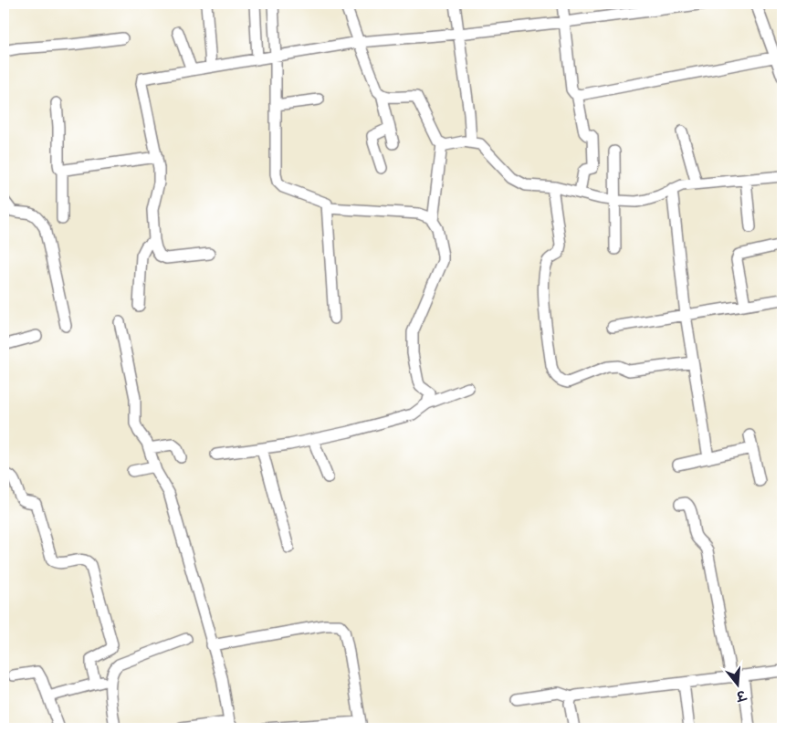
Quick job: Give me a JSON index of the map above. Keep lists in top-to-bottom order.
{
  "north": "bottom"
}
